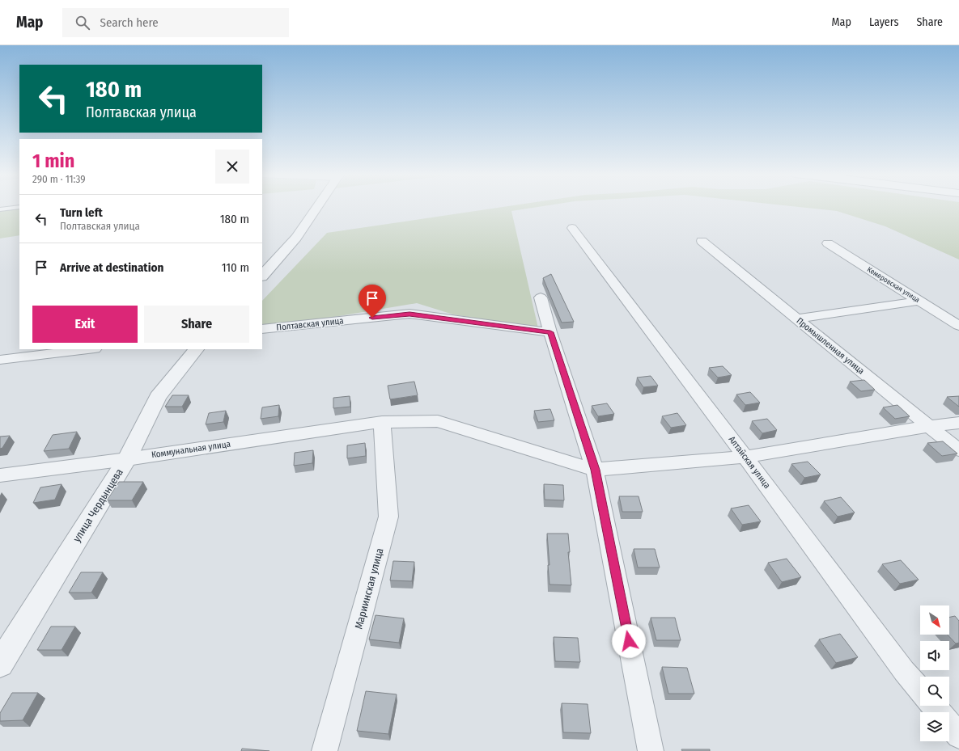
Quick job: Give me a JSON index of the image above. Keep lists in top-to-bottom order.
{
  "streets": {
    "street": [
      "Кемеровская улица",
      "Полтавская улица",
      "Промышленная улица",
      "Коммунальная улица",
      "Алтайская улица",
      "улица Чердынцева",
      "Мариинская улица"
    ]
  },
  "crossings": [
    ["Коммунальная улица", "улица Чердынцева"],
    ["Коммунальная улица", "Мариинская улица"]
  ],
  "north": "bottom right",
  "page": {
    "header": "Map",
    "search": "Search here",
    "nav": ["Map", "Layers", "Share"],
    "turn": ["180 m", "Полтавская улица"],
    "heading": ["1 min", "290 m · 11:39"],
    "list": [
      {
        "name": "Turn left",
        "note": "Полтавская улица",
        "value": "180 m"
      },
      {
        "name": "Arrive at destination",
        "value": "110 m"
      }
    ],
    "buttons": ["Exit", "Share"]
  }
}
